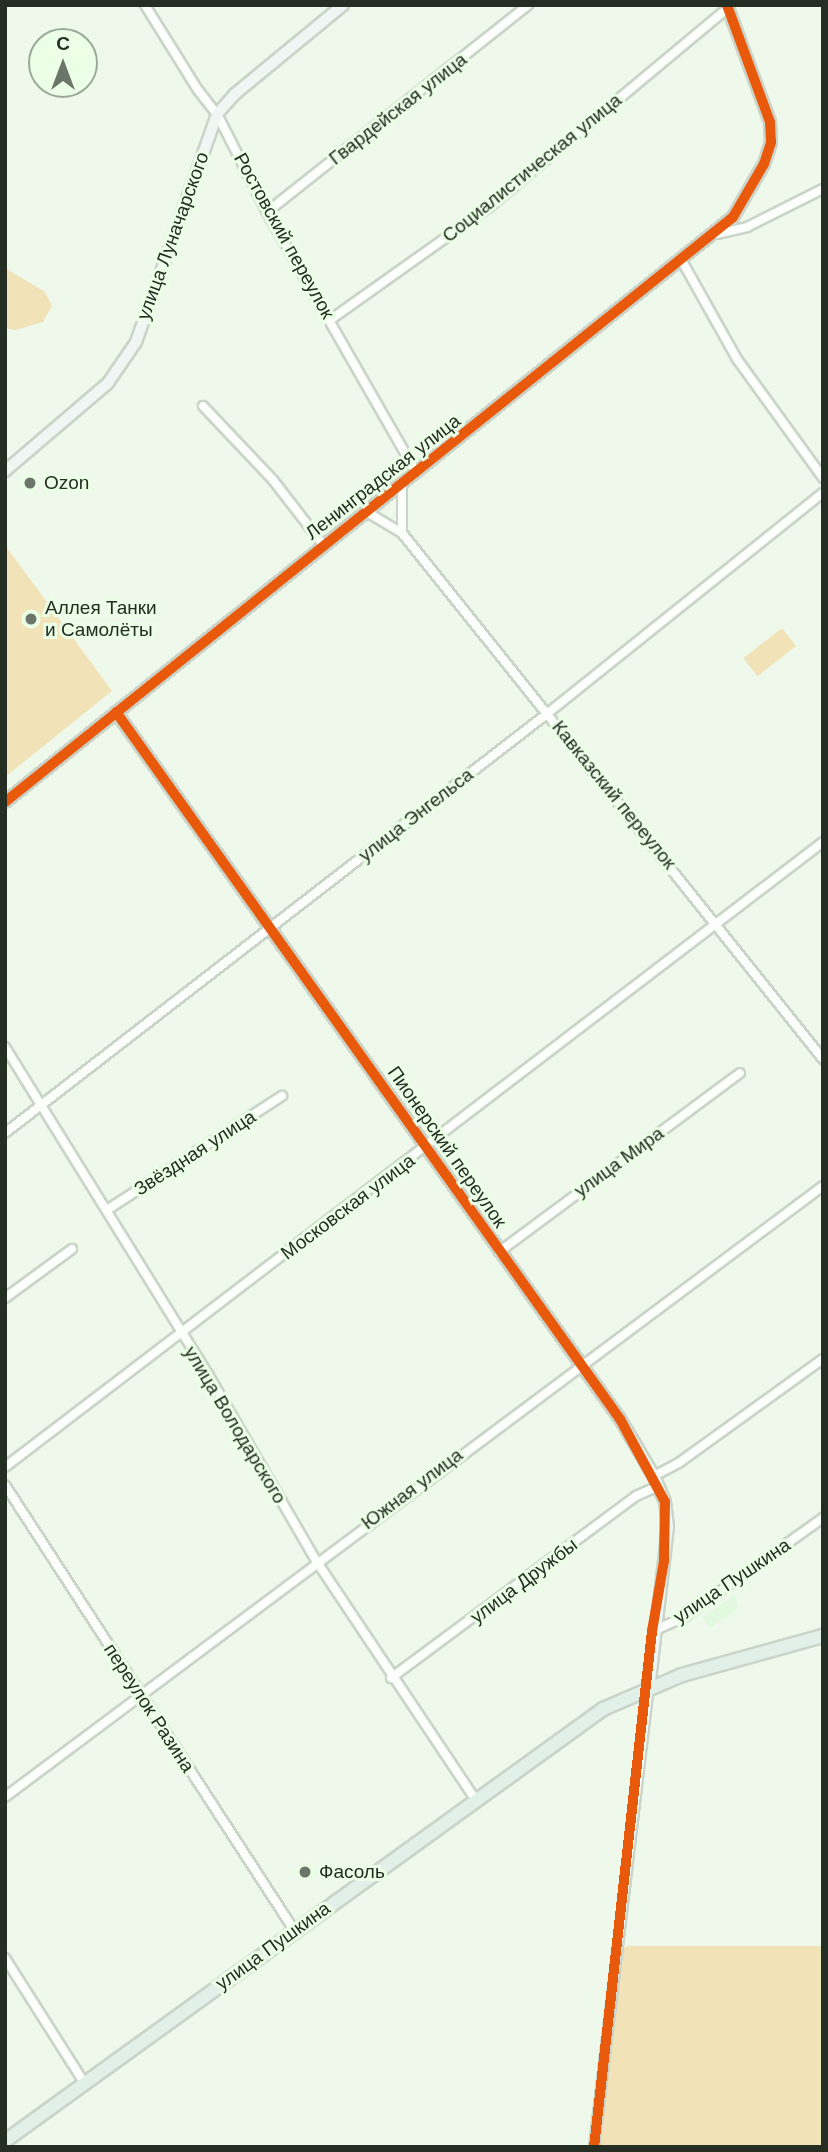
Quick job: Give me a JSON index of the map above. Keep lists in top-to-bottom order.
{
  "streets": {
    "main road": ["улица Пушкина"],
    "street": [
      "Гвардейская улица",
      "Социалистическая улица",
      "улица Луначарского",
      "Ростовский переулок",
      "Ленинградская улица",
      "Кавказский переулок",
      "улица Энгельса",
      "Пионерский переулок",
      "Звёздная улица",
      "улица Мира",
      "Московская улица",
      "улица Володарского",
      "Южная улица",
      "улица Дружбы",
      "переулок Разина"
    ]
  },
  "crossings": [
    ["Гвардейская улица", "Ростовский переулок"],
    ["Социалистическая улица", "Ростовский переулок"],
    ["Социалистическая улица", "Ленинградская улица"],
    ["улица Луначарского", "Ростовский переулок"],
    ["Ростовский переулок", "Ленинградская улица"],
    ["Ленинградская улица", "Кавказский переулок"],
    ["Ленинградская улица", "Пионерский переулок"],
    ["Кавказский переулок", "улица Энгельса"],
    ["Кавказский переулок", "Московская улица"],
    ["улица Энгельса", "Пионерский переулок"],
    ["улица Энгельса", "улица Володарского"],
    ["Пионерский переулок", "улица Мира"],
    ["Пионерский переулок", "Московская улица"],
    ["Пионерский переулок", "Южная улица"],
    ["Пионерский переулок", "улица Дружбы"],
    ["Пионерский переулок", "улица Пушкина"],
    ["Звёздная улица", "улица Володарского"],
    ["Московская улица", "улица Володарского"],
    ["улица Володарского", "Южная улица"],
    ["улица Володарского", "улица Дружбы"],
    ["улица Володарского", "улица Пушкина"],
    ["Южная улица", "переулок Разина"],
    ["улица Пушкина", "переулок Разина"]
  ],
  "places": ["Ozon", "Аллея Танки и Самолёты", "Фасоль"],
  "north": "top"
}
